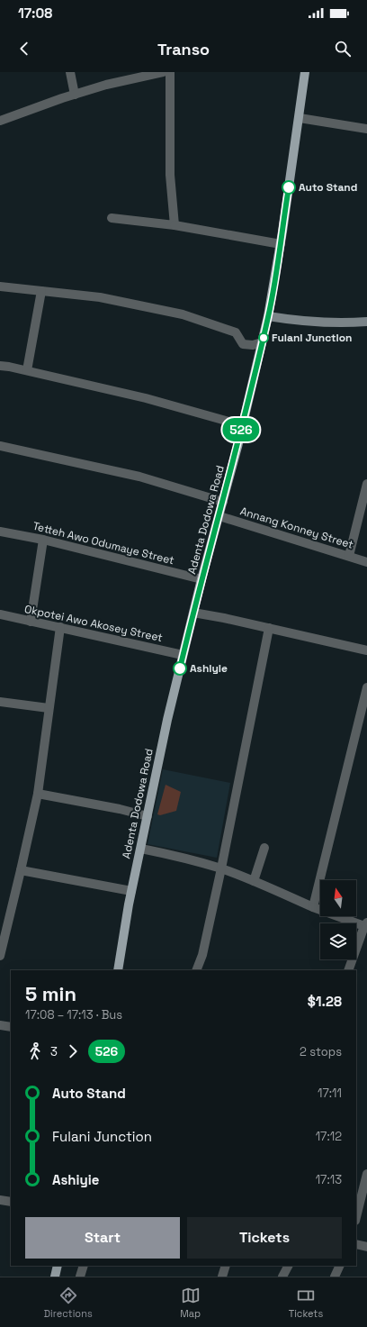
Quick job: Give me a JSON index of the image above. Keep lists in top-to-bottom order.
{
  "streets": {
    "main road": ["Adenta Dodowa Road"],
    "street": ["Annang Konney Street", "Tetteh Awo Odumaye Street", "Okpotei Awo Akosey Street"]
  },
  "crossings": [
    ["Adenta Dodowa Road", "Annang Konney Street"],
    ["Adenta Dodowa Road", "Tetteh Awo Odumaye Street"],
    ["Adenta Dodowa Road", "Okpotei Awo Akosey Street"]
  ],
  "places": ["Auto Stand", "Fulani Junction", "Ashiyie"],
  "lines": ["bus line 526"],
  "north": "top",
  "page": {
    "status": "17:08",
    "header": "Transo",
    "on_map": "526",
    "heading": ["5 min", "17:08 – 17:13 · Bus", "$1.28"],
    "legs": ["3", "526", "2 stops"],
    "list": [
      {
        "name": "Auto Stand",
        "value": "17:11"
      },
      {
        "name": "Fulani Junction",
        "value": "17:12"
      },
      {
        "name": "Ashiyie",
        "value": "17:13"
      }
    ],
    "buttons": ["Start", "Tickets"],
    "tabs": ["Directions", "Map", "Tickets"]
  }
}
